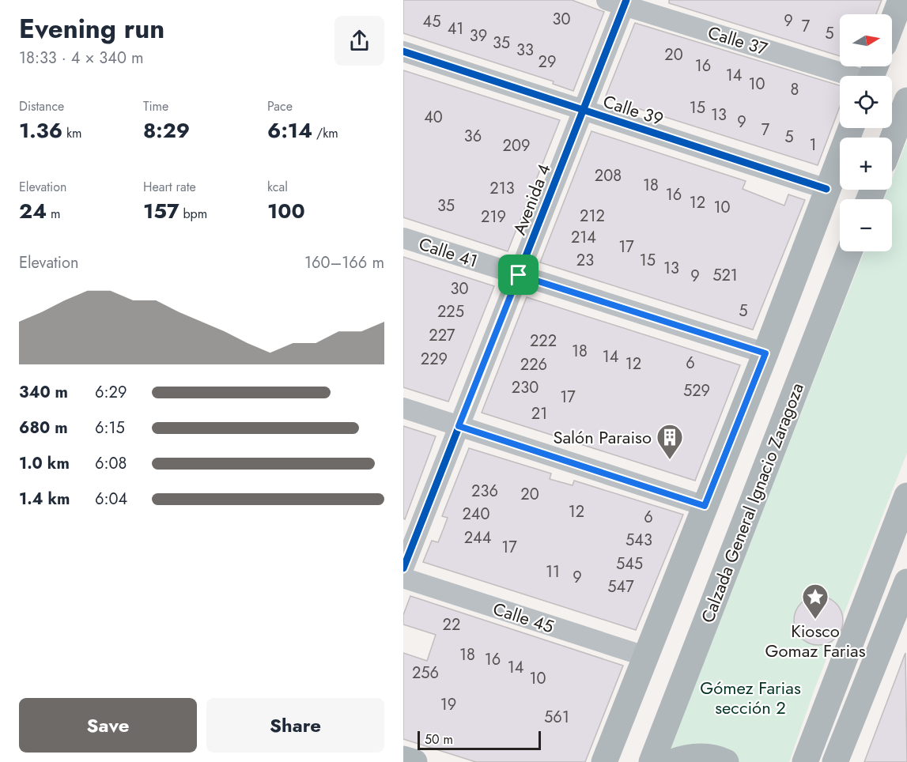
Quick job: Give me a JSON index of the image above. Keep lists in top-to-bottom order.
{
  "streets": {
    "main road": ["Calzada General Ignacio Zaragoza"],
    "street": [
      "Calle 37",
      "Calle 39",
      "Avenida 4",
      "Calle 41",
      "Calle 45"
    ]
  },
  "crossings": [
    ["Calle 37", "Avenida 4"],
    ["Calle 39", "Avenida 4"],
    ["Avenida 4", "Calle 41"]
  ],
  "parks": ["Gómez Farias sección 2"],
  "places": {
    "building": ["Salón Paraiso"],
    "place": ["Kiosco Gomaz Farias"]
  },
  "house_numbers": [
    "30",
    "9",
    "45",
    "7",
    "41",
    "5",
    "39",
    "35",
    "33",
    "20",
    "29",
    "16",
    "14",
    "10",
    "8",
    "15",
    "13",
    "40",
    "9",
    "7",
    "36",
    "5",
    "1",
    "209",
    "208",
    "18",
    "213",
    "16",
    "12",
    "35",
    "10",
    "212",
    "219",
    "214",
    "17",
    "23",
    "15",
    "13",
    "521",
    "9",
    "30",
    "5",
    "225",
    "227",
    "222",
    "18",
    "14",
    "229",
    "6",
    "12",
    "226",
    "230",
    "529",
    "17",
    "21",
    "236",
    "20",
    "12",
    "240",
    "6",
    "244",
    "543",
    "17",
    "545",
    "11",
    "9",
    "547",
    "22",
    "18",
    "16",
    "14",
    "256",
    "10",
    "19",
    "561"
  ],
  "scale_bar": "50 m",
  "north": "right",
  "page": {
    "heading": ["Evening run", "18:33 · 4 × 340 m"],
    "map_buttons": ["+", "−"],
    "stats": [
      ["Distance", "1.36 km"],
      ["Time", "8:29"],
      ["Pace", "6:14 /km"],
      ["Elevation", "24 m"],
      ["Heart rate", "157 bpm"],
      ["kcal", "100"]
    ],
    "chart": ["Elevation", "160–166 m"],
    "list": [
      {
        "name": "340 m",
        "note": "6:29"
      },
      {
        "name": "680 m",
        "note": "6:15"
      },
      {
        "name": "1.0 km",
        "note": "6:08"
      },
      {
        "name": "1.4 km",
        "note": "6:04"
      }
    ],
    "buttons": ["Save", "Share"],
    "scale": "50 m"
  }
}
